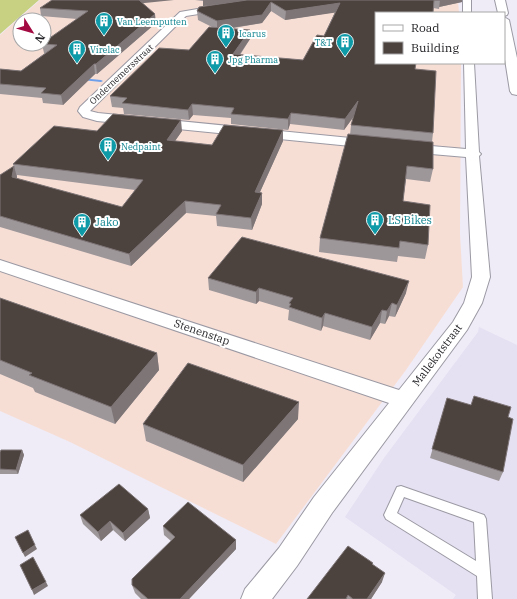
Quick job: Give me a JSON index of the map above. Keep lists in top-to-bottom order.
{
  "streets": {
    "street": ["Ondernemersstraat", "Stenenstap", "Mallekotstraat"]
  },
  "crossings": [
    ["Stenenstap", "Mallekotstraat"]
  ],
  "places": {
    "building": [
      "Van Leemputten",
      "Icarus",
      "T&T",
      "Virelac",
      "Jpg Pharma",
      "Nedpaint",
      "LS Bikes",
      "Jako"
    ]
  },
  "legend": ["Road", "Building"],
  "north": "bottom right"
}
